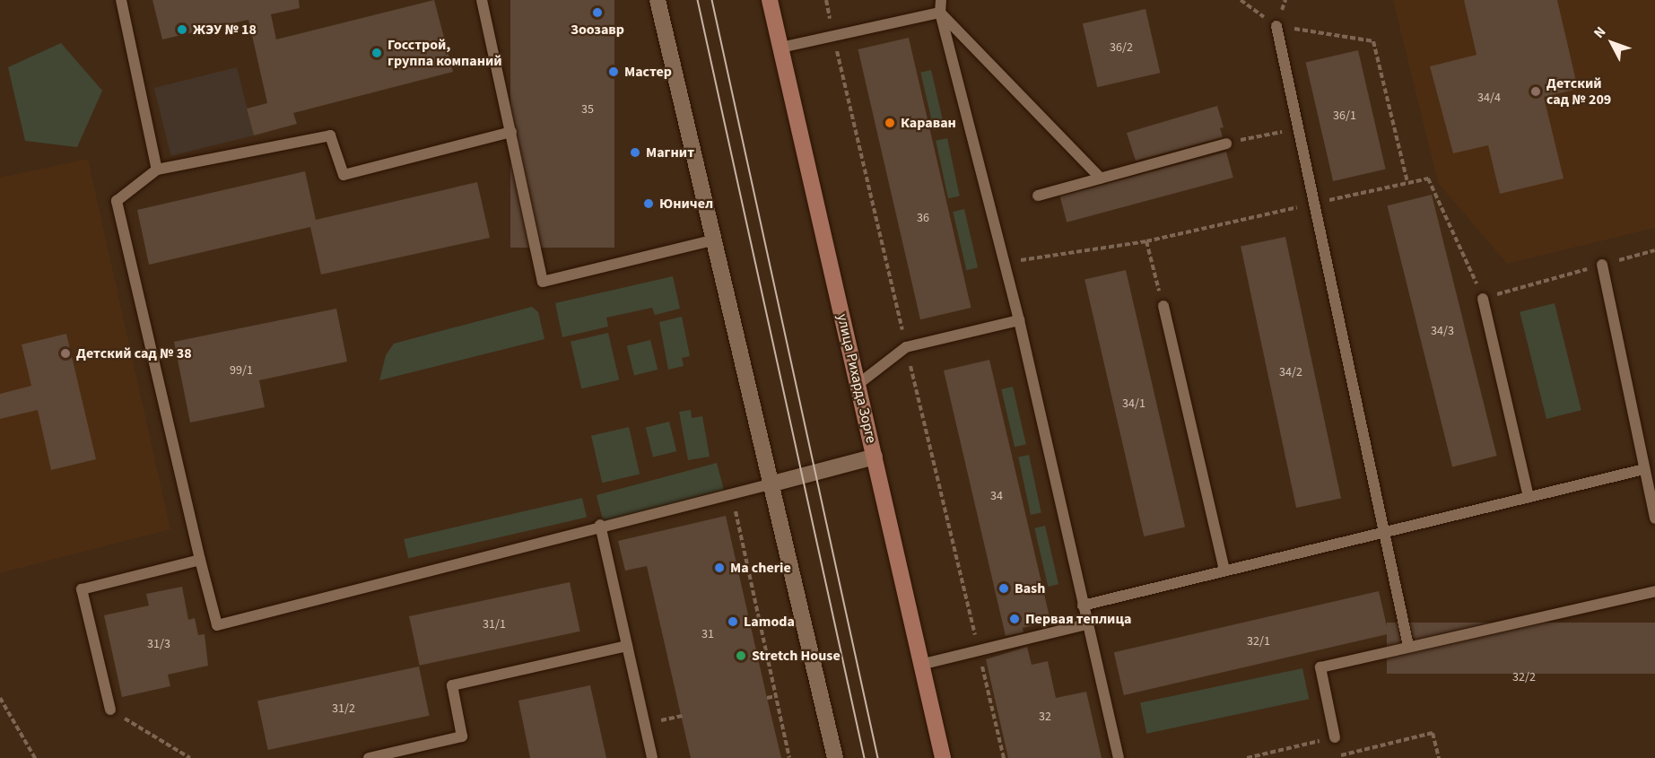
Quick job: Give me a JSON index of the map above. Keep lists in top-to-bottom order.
{
  "streets": {
    "main road": ["улица Рихарда Зорге"]
  },
  "places": [
    "Зоозавр",
    "ЖЭУ № 18",
    "Госстрой, группа компаний",
    "Мастер",
    "Детский сад № 209",
    "Караван",
    "Магнит",
    "Юничел",
    "Детский сад № 38",
    "Ma cherie",
    "Bash",
    "Первая теплица",
    "Lamoda",
    "Stretch House"
  ],
  "house_numbers": [
    "36/2",
    "34/4",
    "35",
    "36/1",
    "36",
    "34/3",
    "99/1",
    "34/2",
    "34/1",
    "34",
    "31/1",
    "31",
    "32/1",
    "31/3",
    "32/2",
    "31/2",
    "32"
  ],
  "north": "top left"
}
